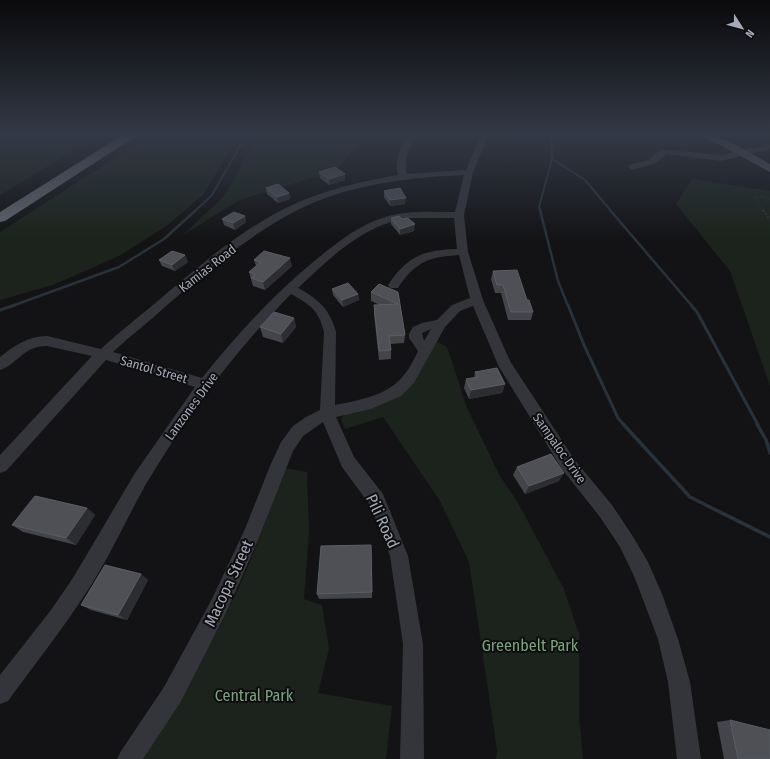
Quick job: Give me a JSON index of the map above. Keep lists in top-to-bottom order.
{
  "streets": {
    "street": [
      "Kamias Road",
      "Santol Street",
      "Lanzones Drive",
      "Sampaloc Drive",
      "Pili Road",
      "Macopa Street"
    ]
  },
  "crossings": [
    ["Kamias Road", "Santol Street"],
    ["Kamias Road", "Sampaloc Drive"],
    ["Santol Street", "Lanzones Drive"],
    ["Lanzones Drive", "Sampaloc Drive"],
    ["Lanzones Drive", "Pili Road"],
    ["Sampaloc Drive", "Macopa Street"],
    ["Pili Road", "Macopa Street"]
  ],
  "parks": ["Greenbelt Park", "Central Park"],
  "north": "bottom right"
}
